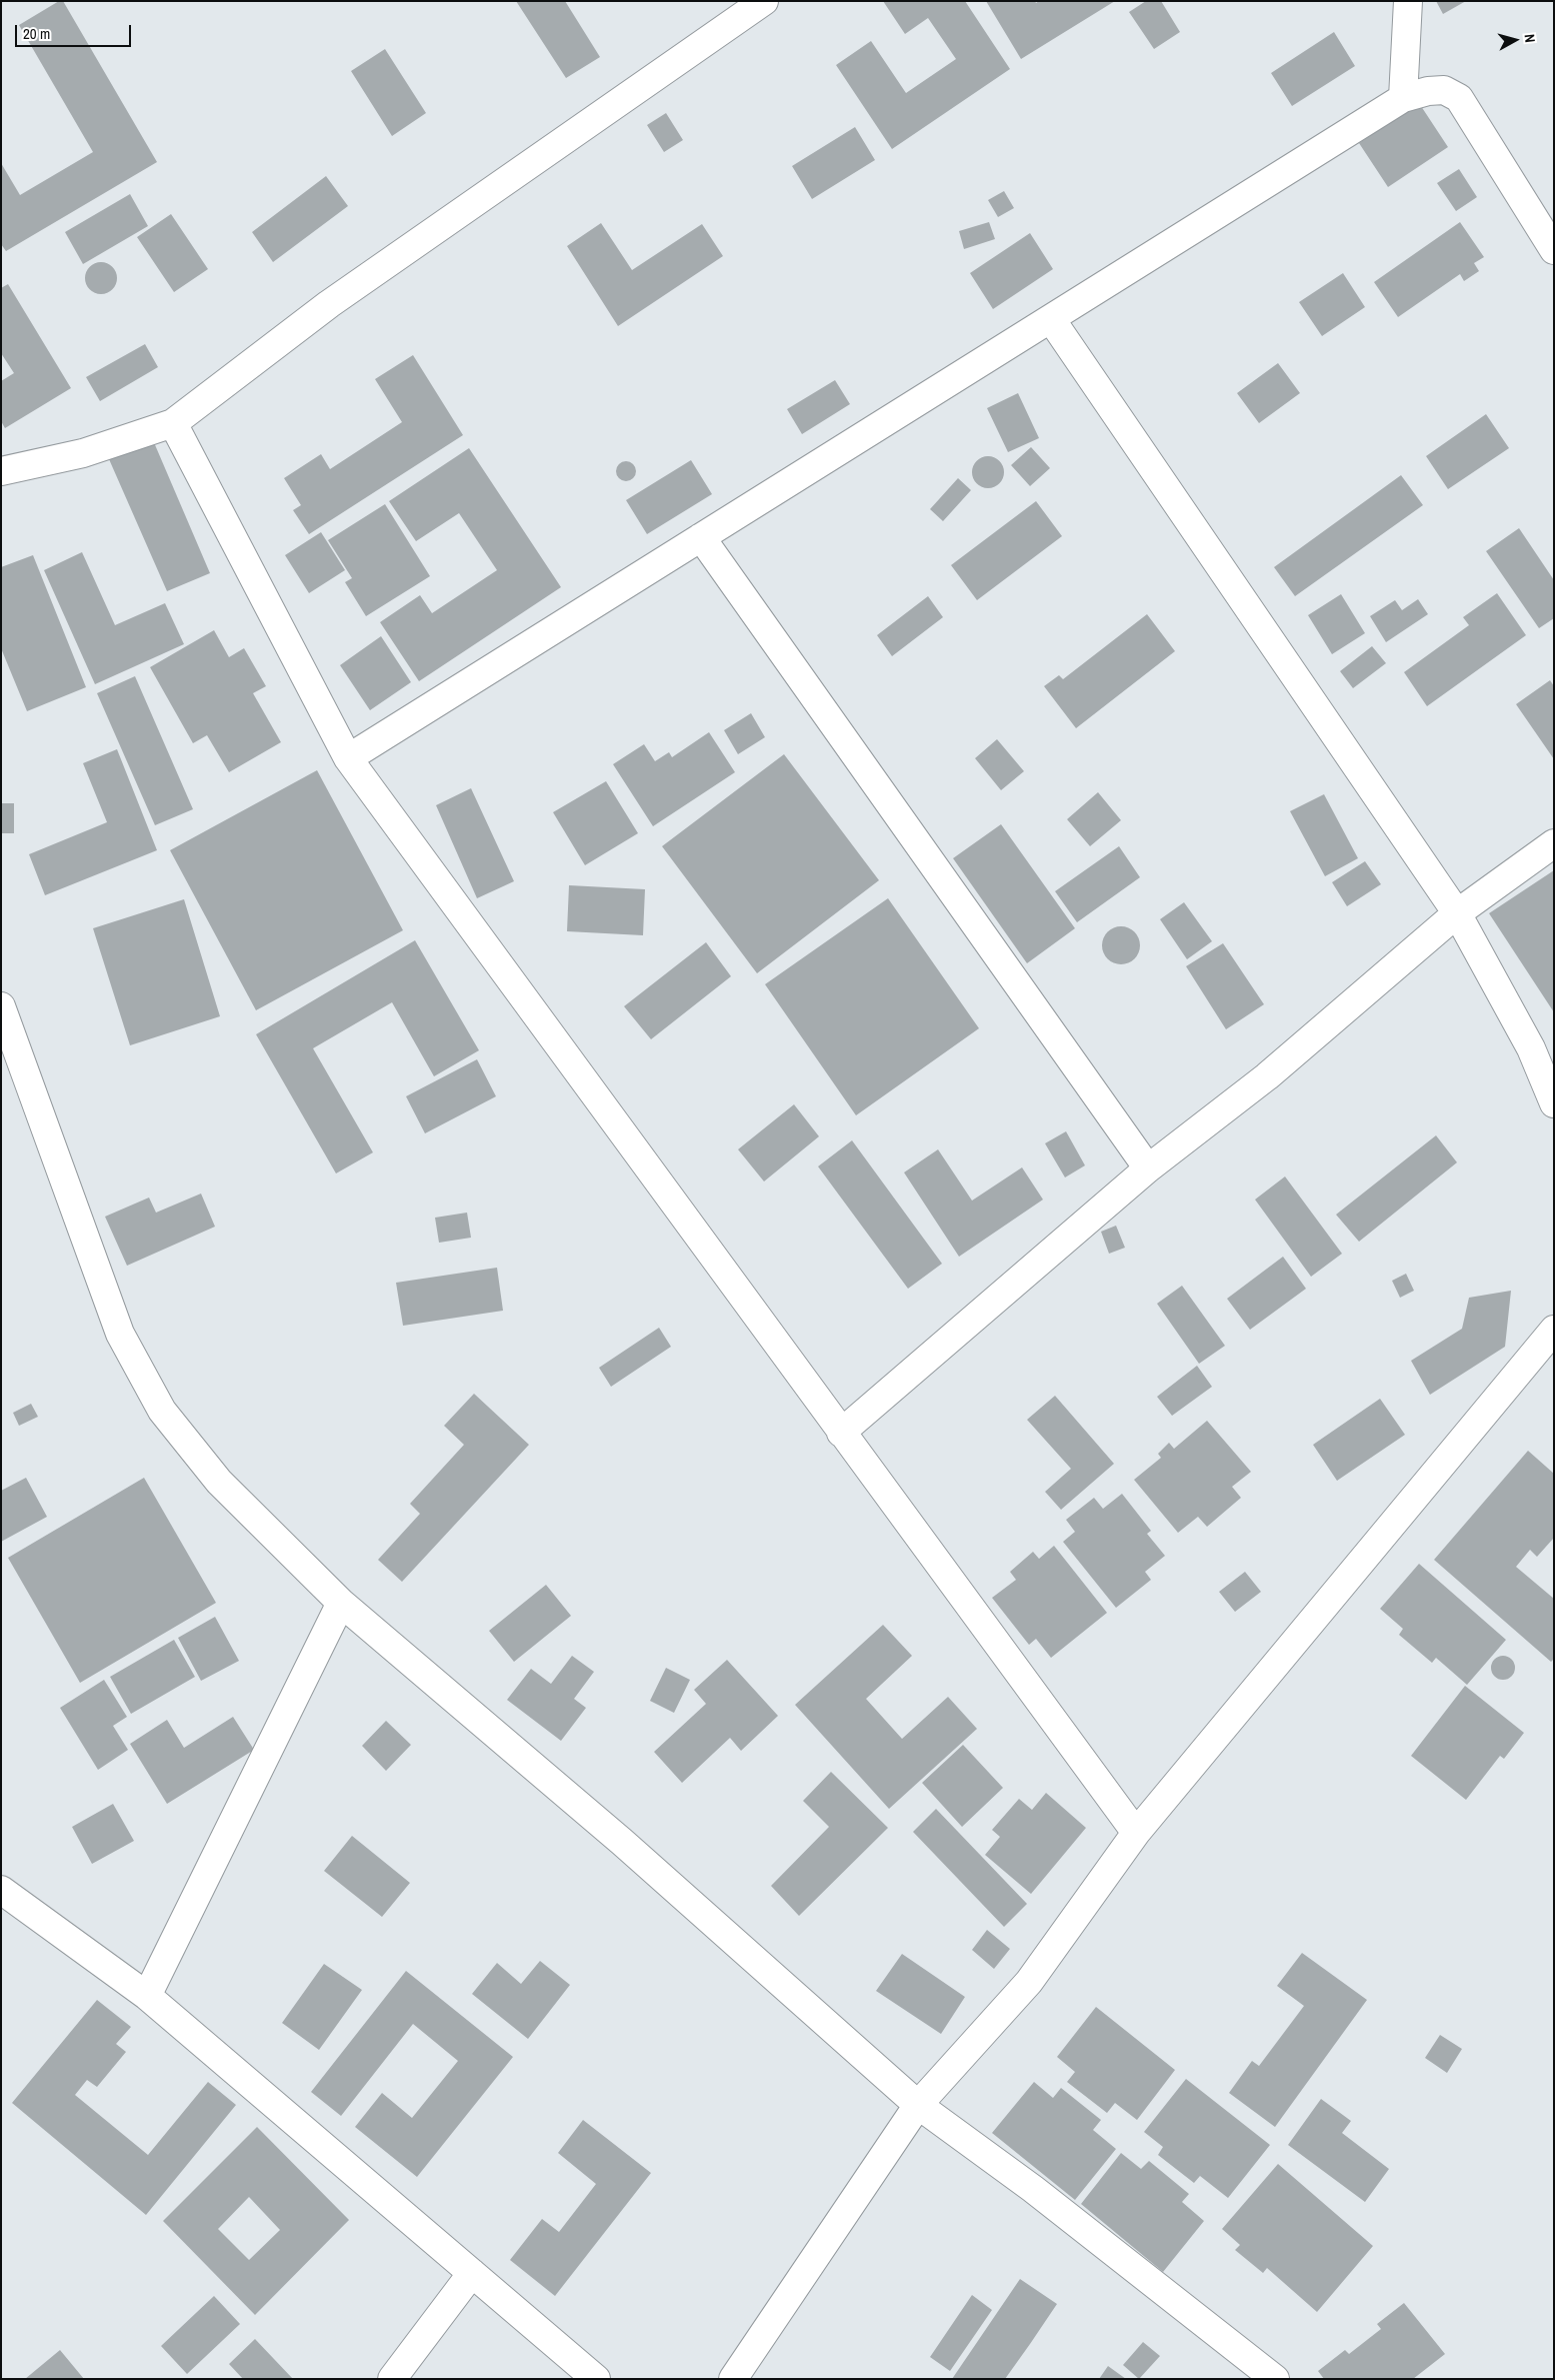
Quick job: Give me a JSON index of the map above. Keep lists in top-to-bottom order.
{
  "scale_bar": "20 m",
  "north": "right"
}
